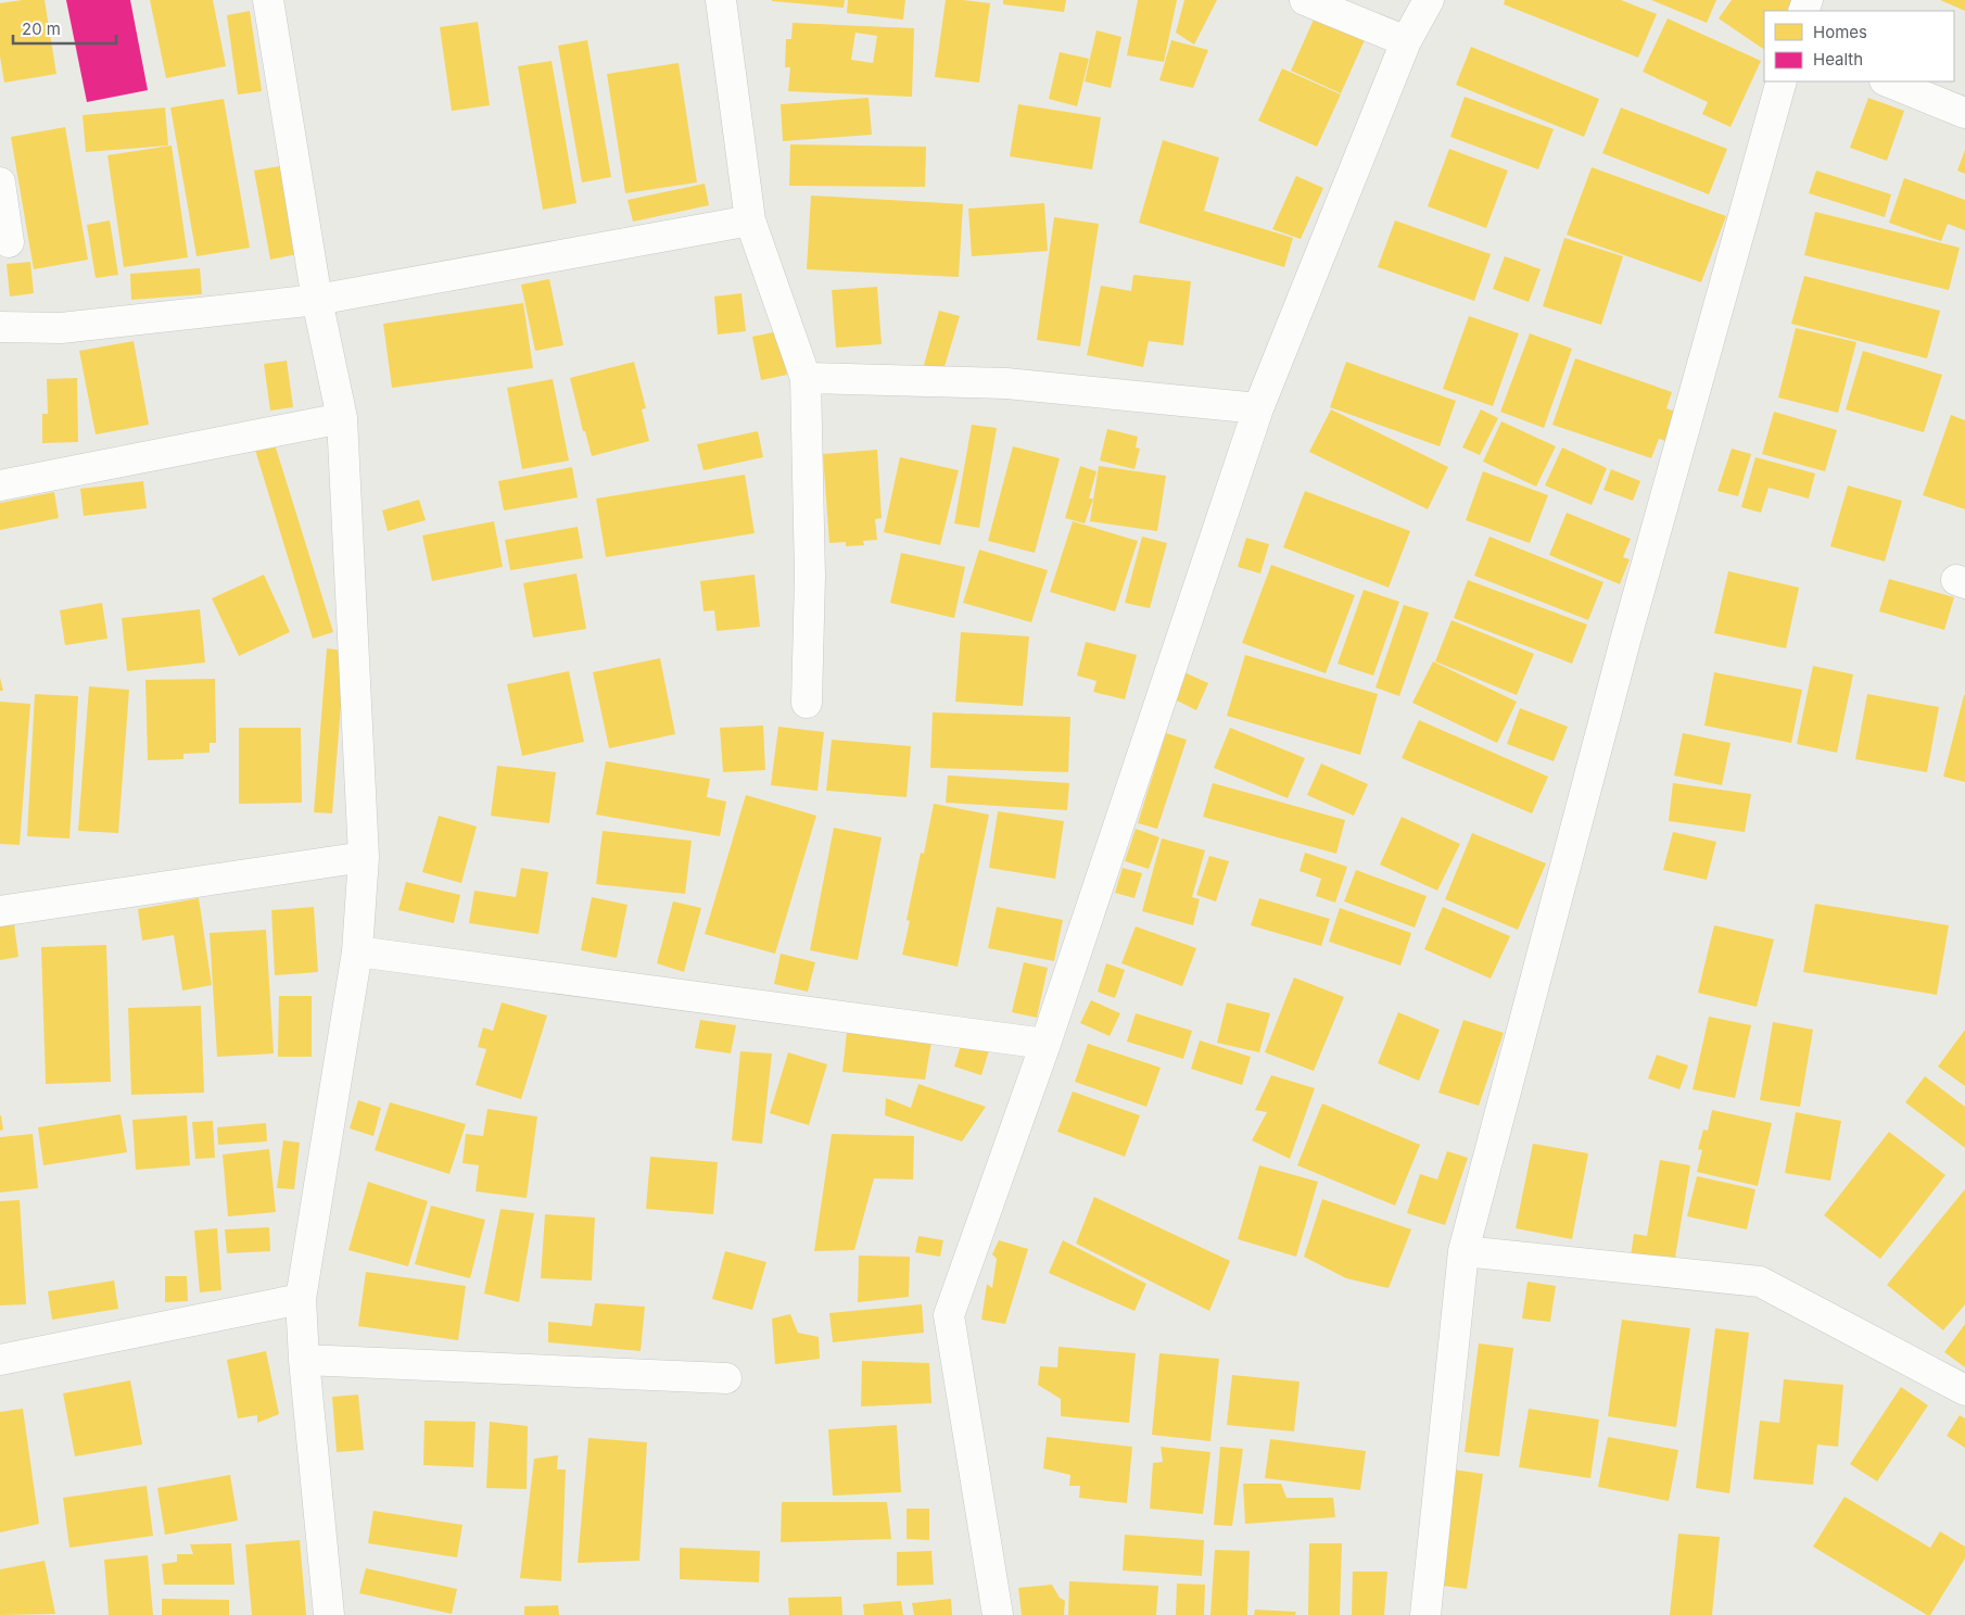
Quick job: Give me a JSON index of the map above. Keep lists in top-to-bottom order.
{
  "legend": ["Homes", "Health"],
  "scale_bar": "20 m"
}
